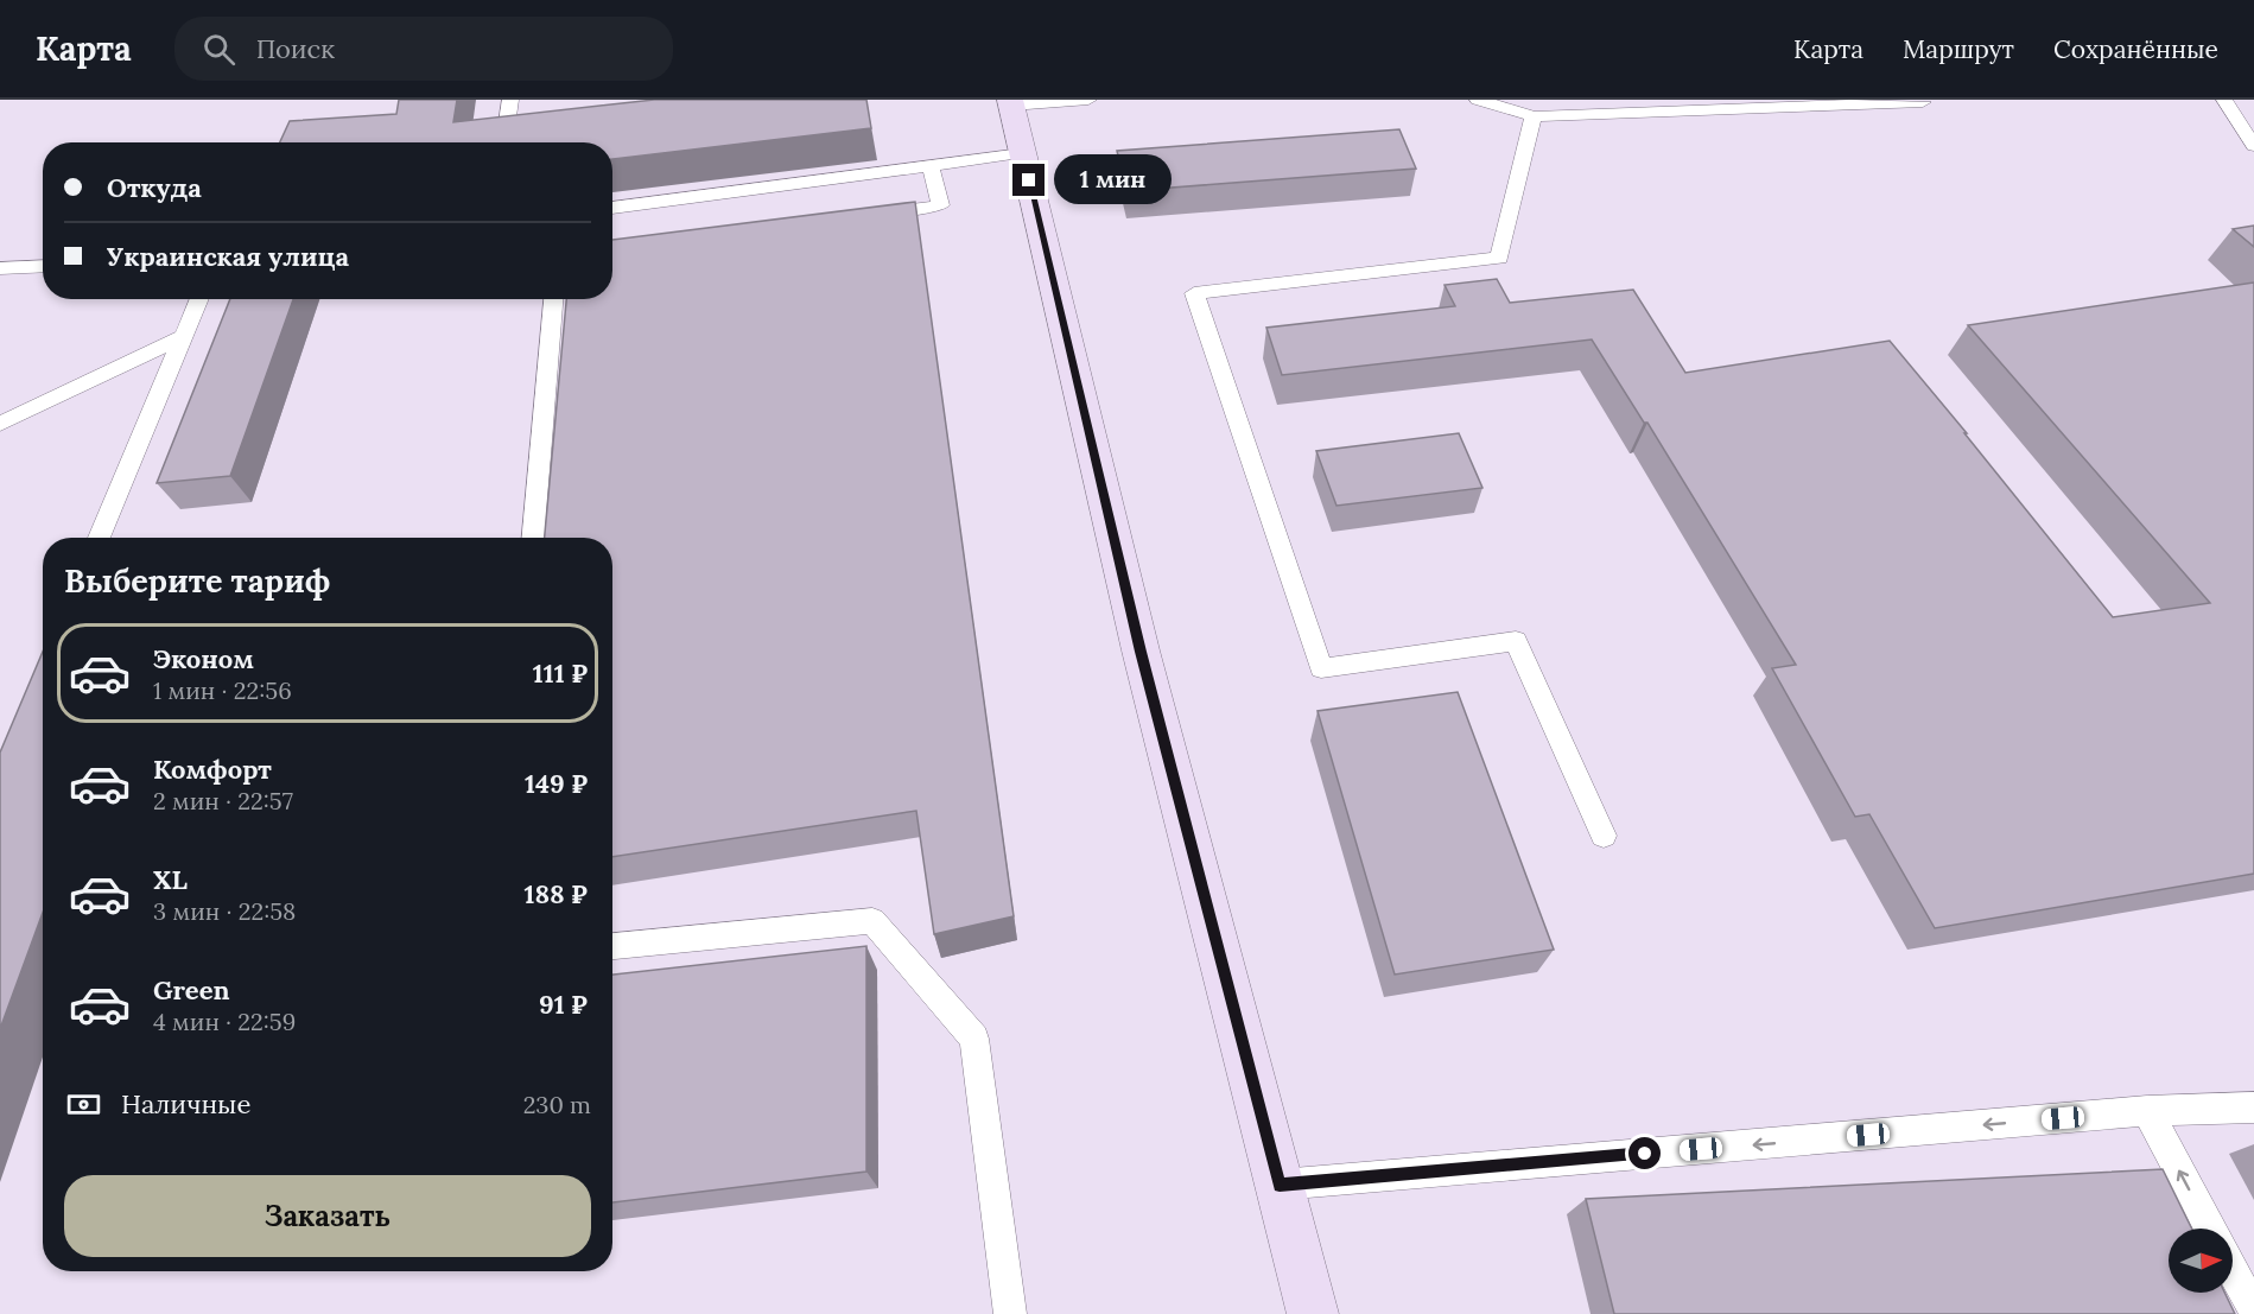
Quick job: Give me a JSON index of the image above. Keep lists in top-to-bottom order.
{
  "north": "right",
  "page": {
    "header": "Карта",
    "search": "Поиск",
    "nav": ["Карта", "Маршрут", "Сохранённые"],
    "banner": ["Откуда", "Украинская улица"],
    "bubble": "1 мин",
    "heading": "Выберите тариф",
    "list": [
      {
        "name": "Эконом",
        "note": "1 мин · 22:56",
        "value": "111 ₽"
      },
      {
        "name": "Комфорт",
        "note": "2 мин · 22:57",
        "value": "149 ₽"
      },
      {
        "name": "XL",
        "note": "3 мин · 22:58",
        "value": "188 ₽"
      },
      {
        "name": "Green",
        "note": "4 мин · 22:59",
        "value": "91 ₽"
      }
    ],
    "pay": ["Наличные", "230 m"],
    "buttons": "Заказать"
  }
}
